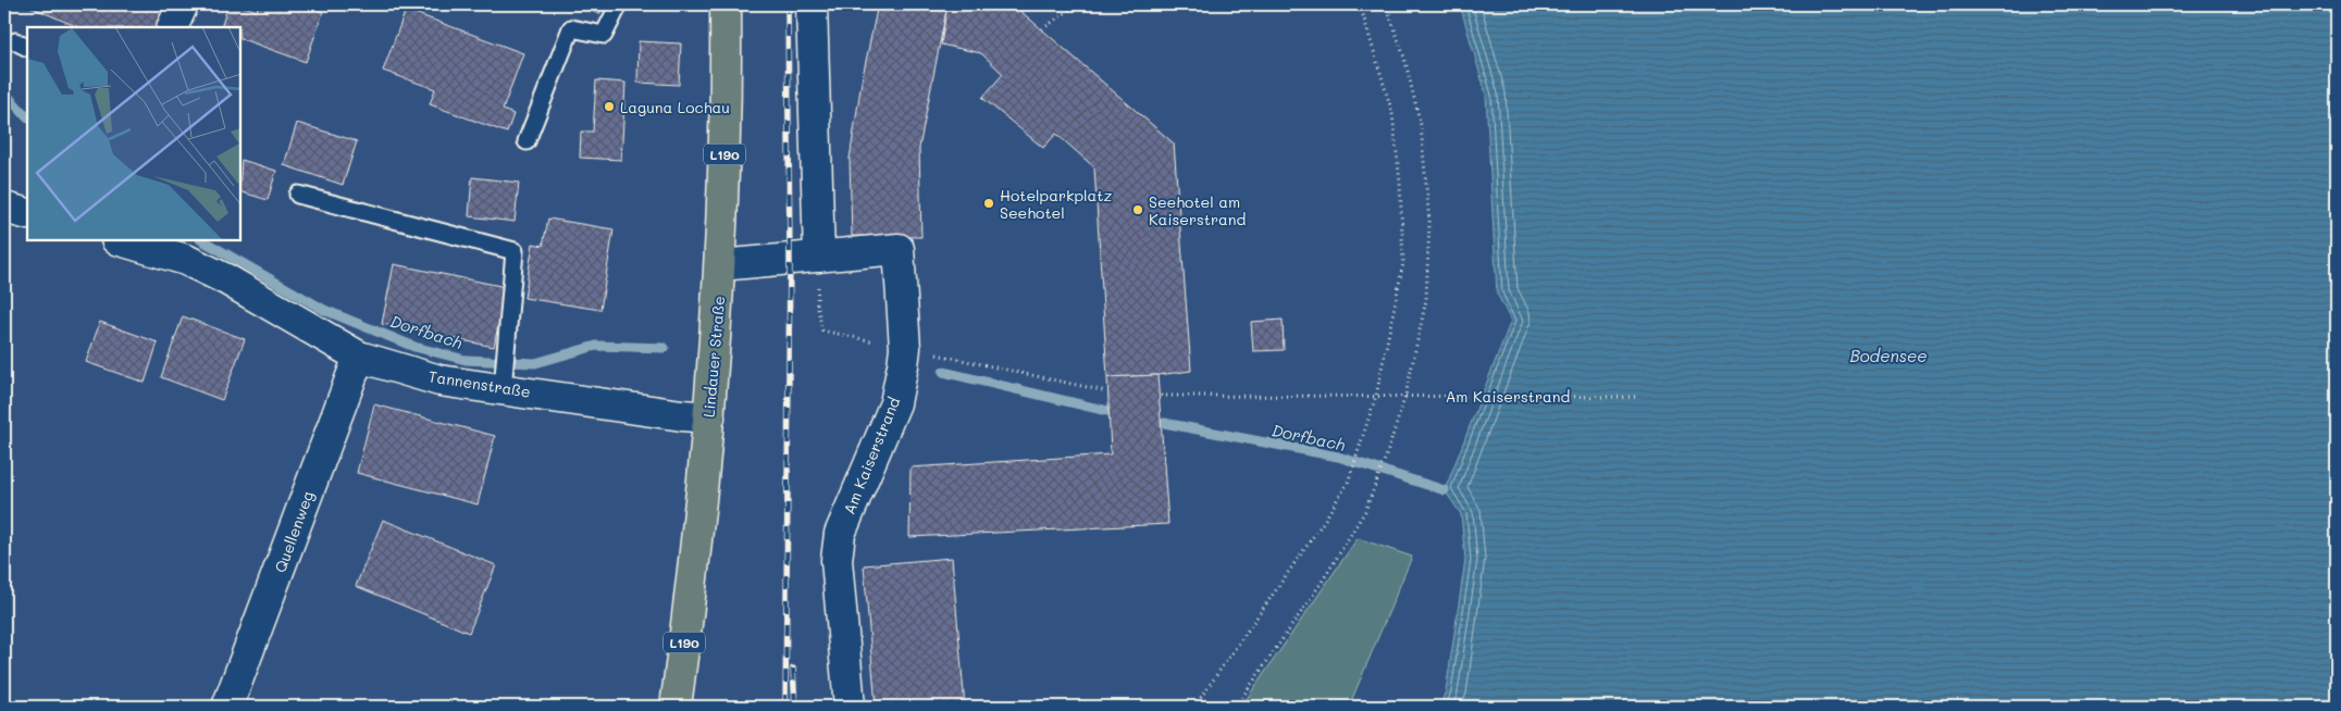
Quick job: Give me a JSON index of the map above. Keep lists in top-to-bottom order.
{
  "streets": {
    "main road": ["L190", "Lindauer Straße"],
    "street": ["Tannenstraße", "Am Kaiserstrand", "Quellenweg"]
  },
  "crossings": [
    ["Lindauer Straße", "Tannenstraße"],
    ["Lindauer Straße", "Am Kaiserstrand"],
    ["Tannenstraße", "Quellenweg"]
  ],
  "water": ["Dorfbach", "Bodensee"],
  "places": ["Laguna Lochau", "Hotelparkplatz Seehotel", "Seehotel am Kaiserstrand"]
}
